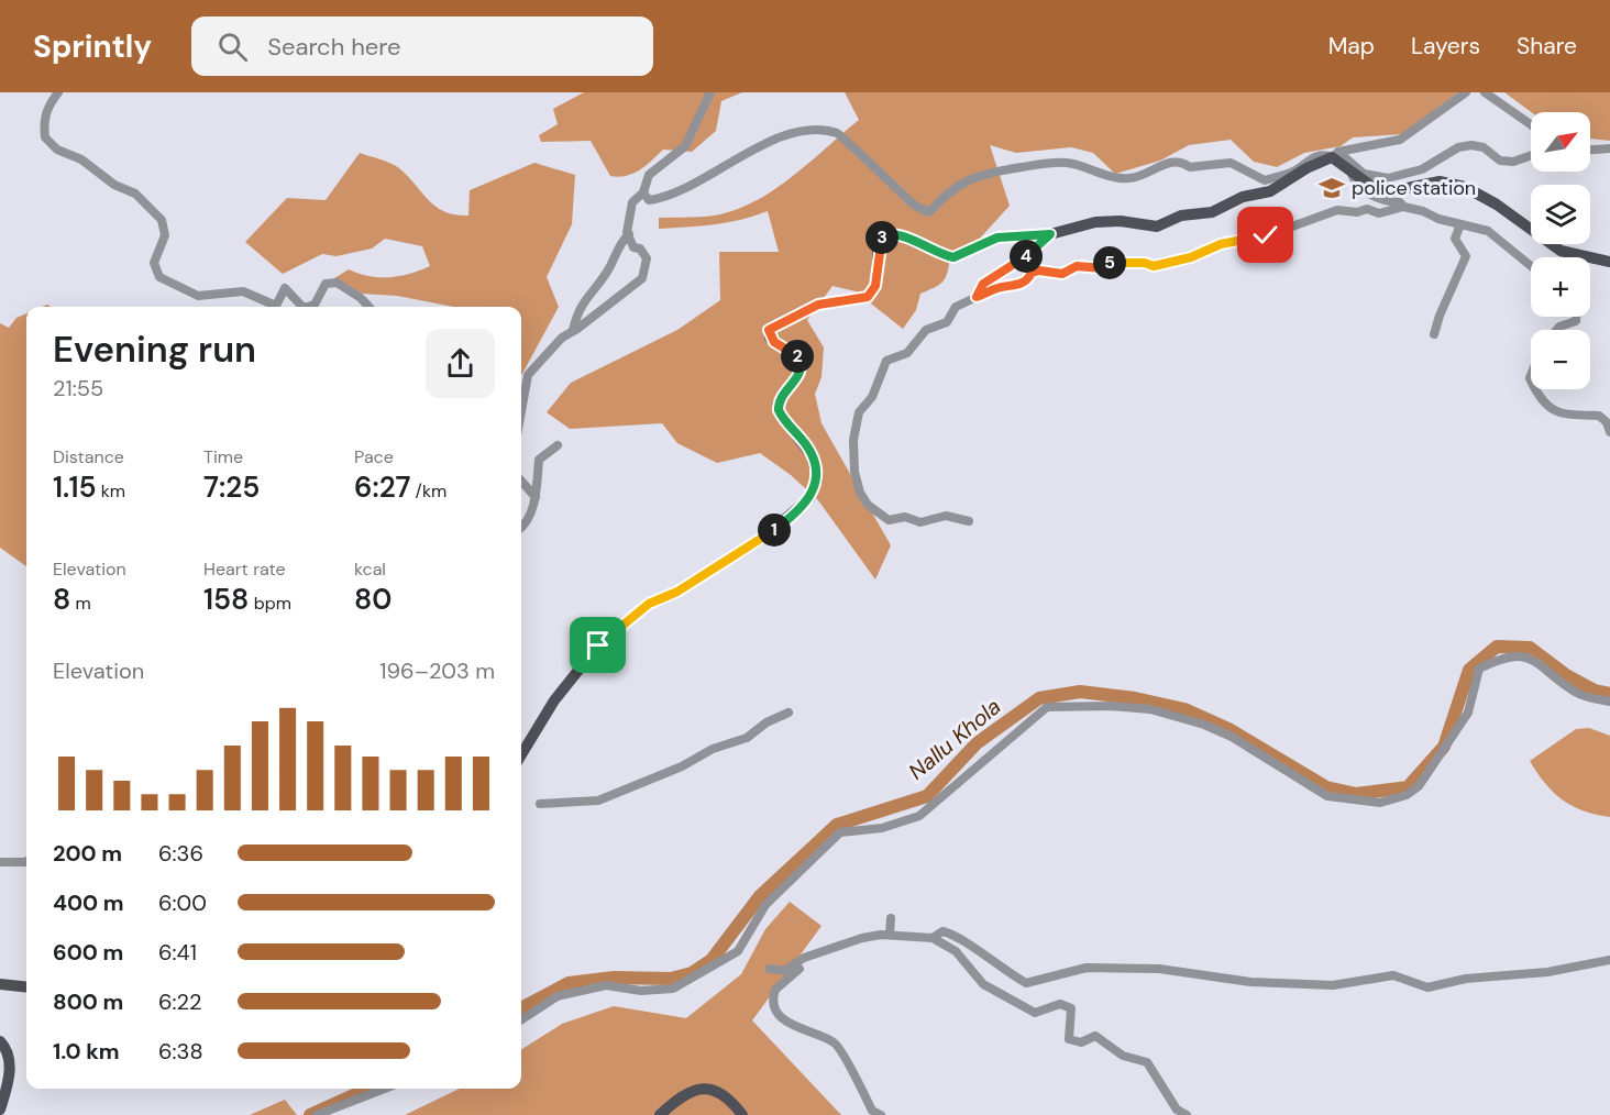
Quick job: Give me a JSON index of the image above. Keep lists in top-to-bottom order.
{
  "water": ["Nallu Khola"],
  "places": {
    "school or university": ["police station"]
  },
  "north": "top right",
  "page": {
    "header": "Sprintly",
    "search": "Search here",
    "nav": ["Map", "Layers", "Share"],
    "map_buttons": ["+", "−"],
    "pins": [
      "3",
      "4",
      "5",
      "2",
      "1"
    ],
    "heading": ["Evening run", "21:55"],
    "stats": [
      ["Distance", "1.15 km"],
      ["Time", "7:25"],
      ["Pace", "6:27 /km"],
      ["Elevation", "8 m"],
      ["Heart rate", "158 bpm"],
      ["kcal", "80"]
    ],
    "chart": ["Elevation", "196–203 m"],
    "list": [
      {
        "name": "200 m",
        "note": "6:36"
      },
      {
        "name": "400 m",
        "note": "6:00"
      },
      {
        "name": "600 m",
        "note": "6:41"
      },
      {
        "name": "800 m",
        "note": "6:22"
      },
      {
        "name": "1.0 km",
        "note": "6:38"
      }
    ]
  }
}
